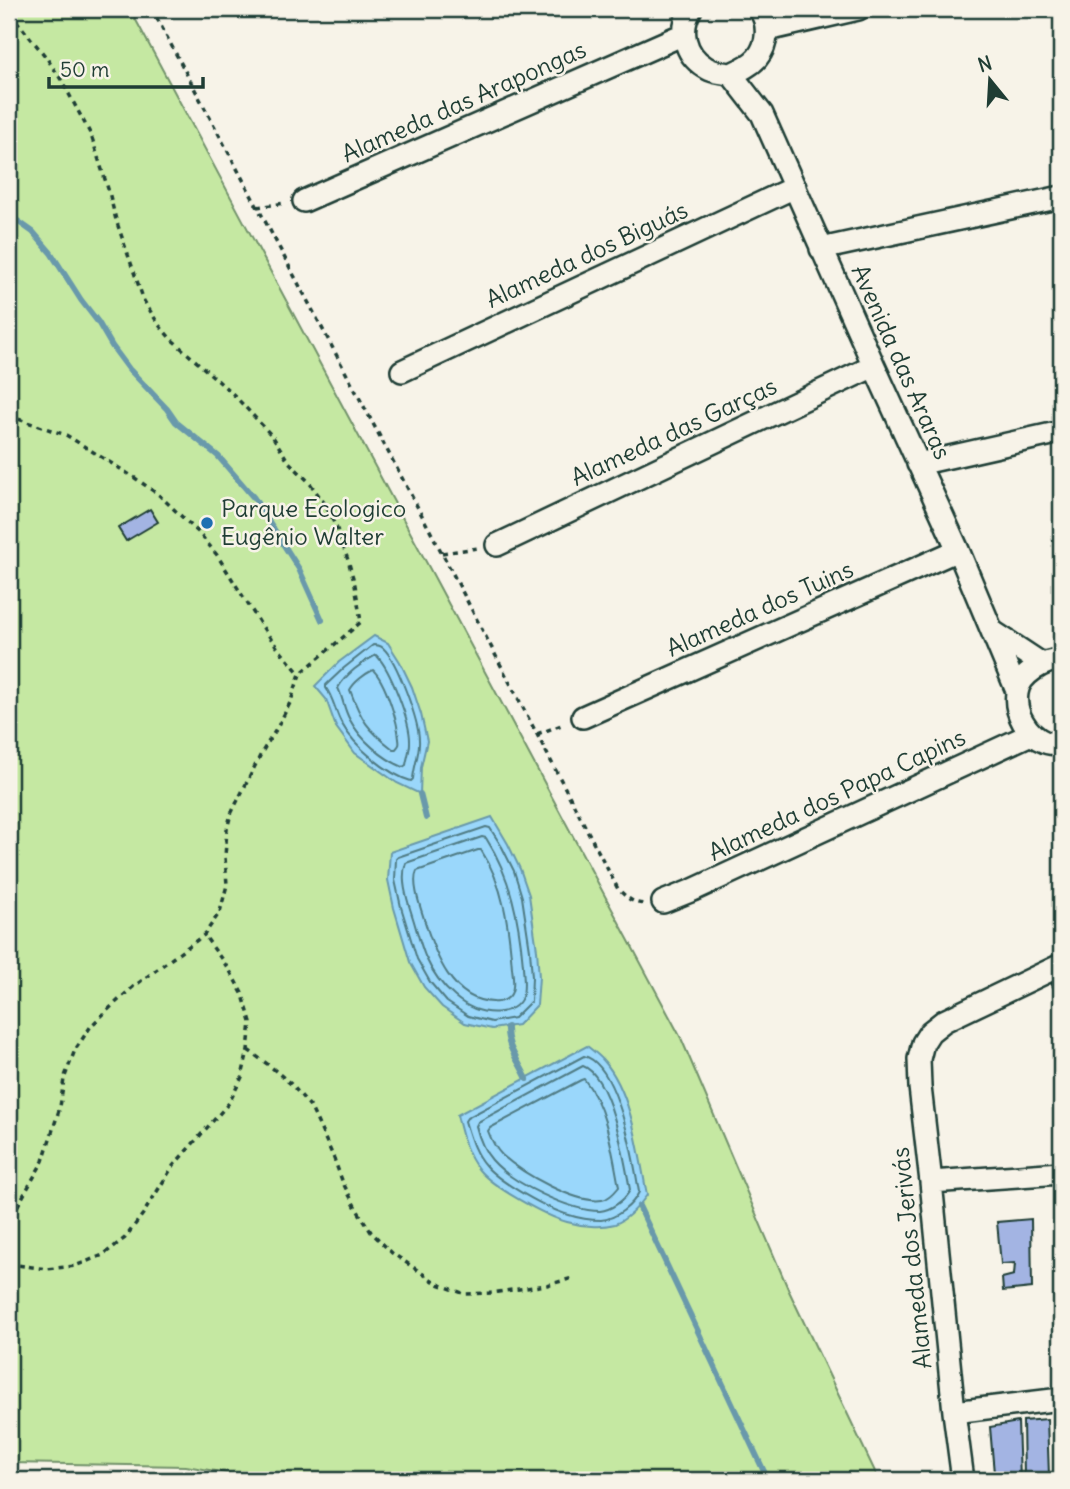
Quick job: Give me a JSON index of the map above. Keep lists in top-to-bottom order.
{
  "streets": {
    "street": [
      "Alameda das Arapongas",
      "Alameda dos Biguás",
      "Avenida das Araras",
      "Alameda das Garças",
      "Alameda dos Tuins",
      "Alameda dos Papa Capins",
      "Alameda dos Jerivás"
    ]
  },
  "crossings": [
    ["Alameda dos Biguás", "Avenida das Araras"],
    ["Avenida das Araras", "Alameda das Garças"],
    ["Avenida das Araras", "Alameda dos Tuins"],
    ["Avenida das Araras", "Alameda dos Papa Capins"]
  ],
  "places": ["Parque Ecologico Eugênio Walter"],
  "scale_bar": "50 m",
  "north": "top"
}
